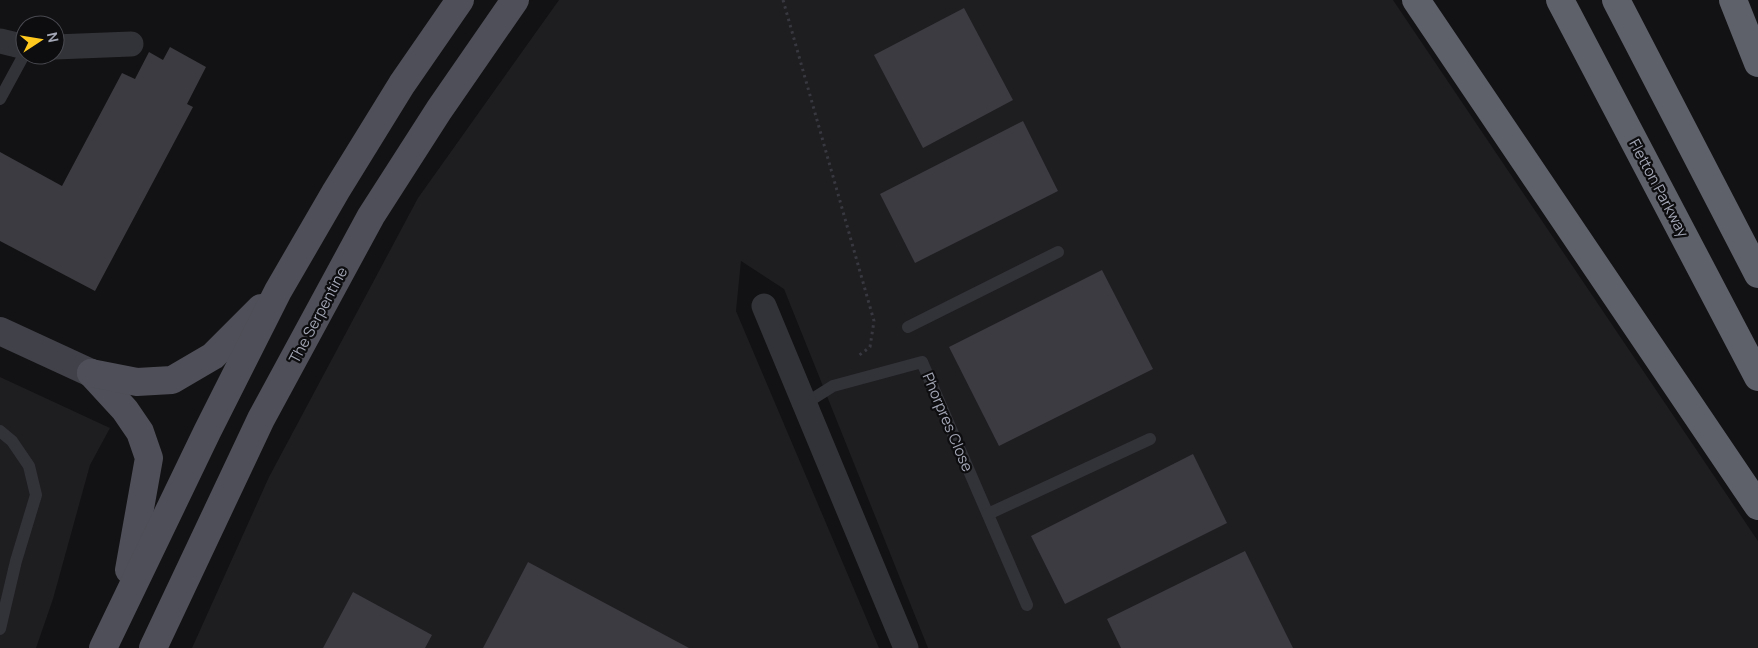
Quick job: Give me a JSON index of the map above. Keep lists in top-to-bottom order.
{
  "streets": {
    "highway": ["Fletton Parkway"],
    "main road": ["The Serpentine"],
    "lane": ["Phorpres Close"]
  },
  "north": "right"
}
